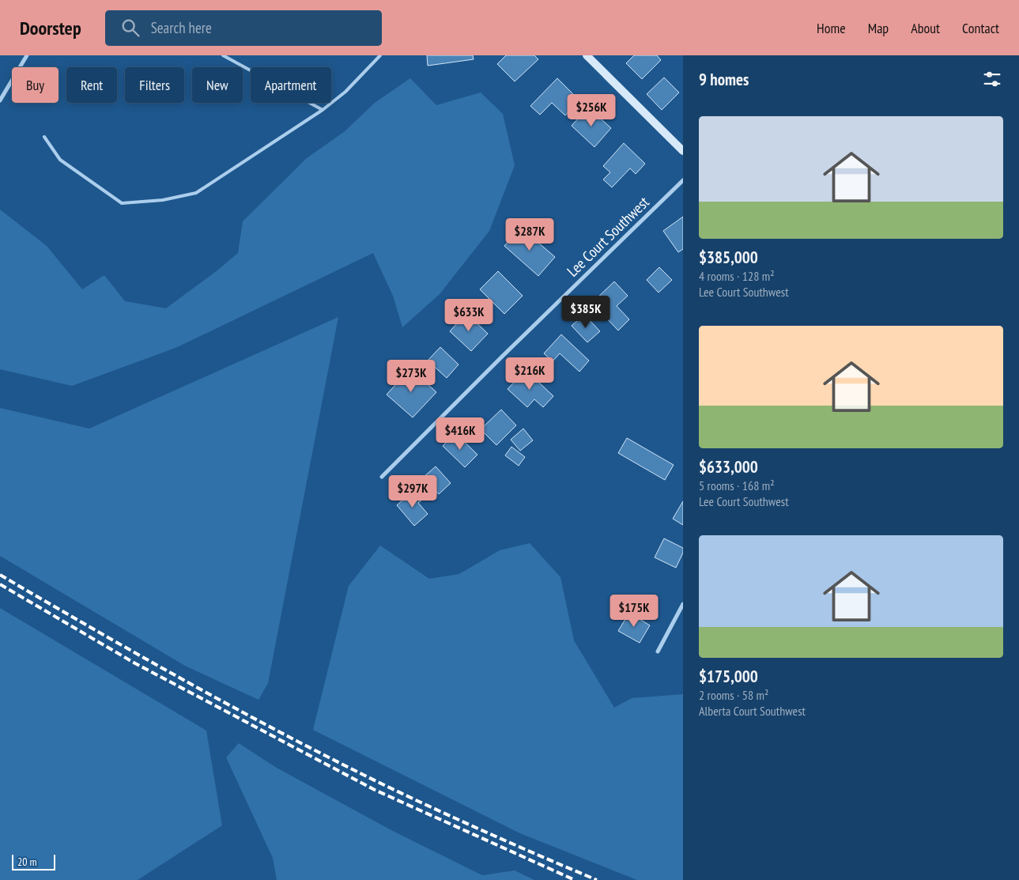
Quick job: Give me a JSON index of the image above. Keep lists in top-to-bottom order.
{
  "streets": {
    "street": ["Lee Court Southwest"]
  },
  "scale_bar": "20 m",
  "page": {
    "header": "Doorstep",
    "search": "Search here",
    "nav": [
      "Home",
      "Map",
      "About",
      "Contact"
    ],
    "heading": "9 homes",
    "chip": [
      "Buy",
      "Rent",
      "Filters",
      "New",
      "Apartment"
    ],
    "price": [
      "$256K",
      "$287K",
      "$385K",
      "$633K",
      "$216K",
      "$273K",
      "$416K",
      "$297K",
      "$175K"
    ],
    "list": [
      {
        "name": "$385,000",
        "note": "4 rooms · 128 m² · Lee Court Southwest"
      },
      {
        "name": "$633,000",
        "note": "5 rooms · 168 m² · Lee Court Southwest"
      },
      {
        "name": "$175,000",
        "note": "2 rooms · 58 m² · Alberta Court Southwest"
      }
    ],
    "scale": "20 m"
  }
}
